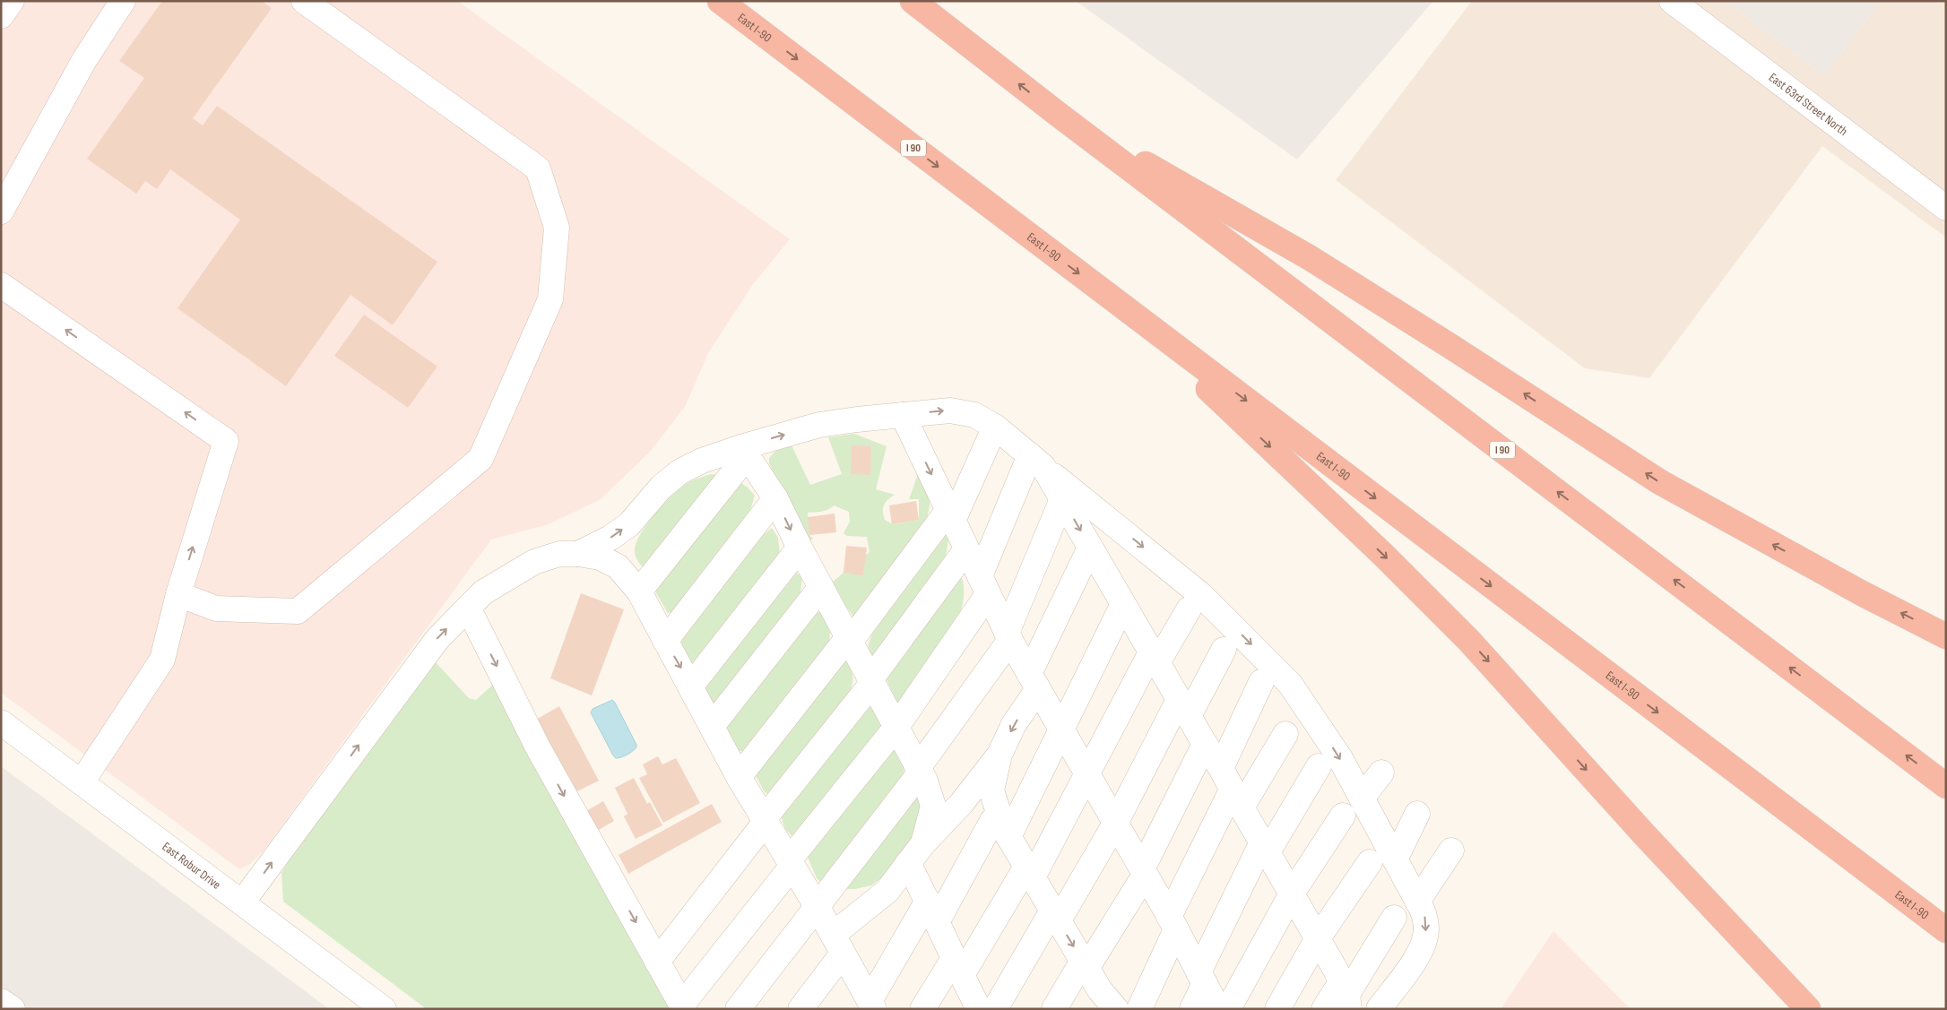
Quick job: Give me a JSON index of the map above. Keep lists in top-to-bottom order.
{
  "streets": {
    "highway": ["East I-90", "I 90"],
    "street": ["East 63rd Street North", "East Robur Drive"]
  }
}
